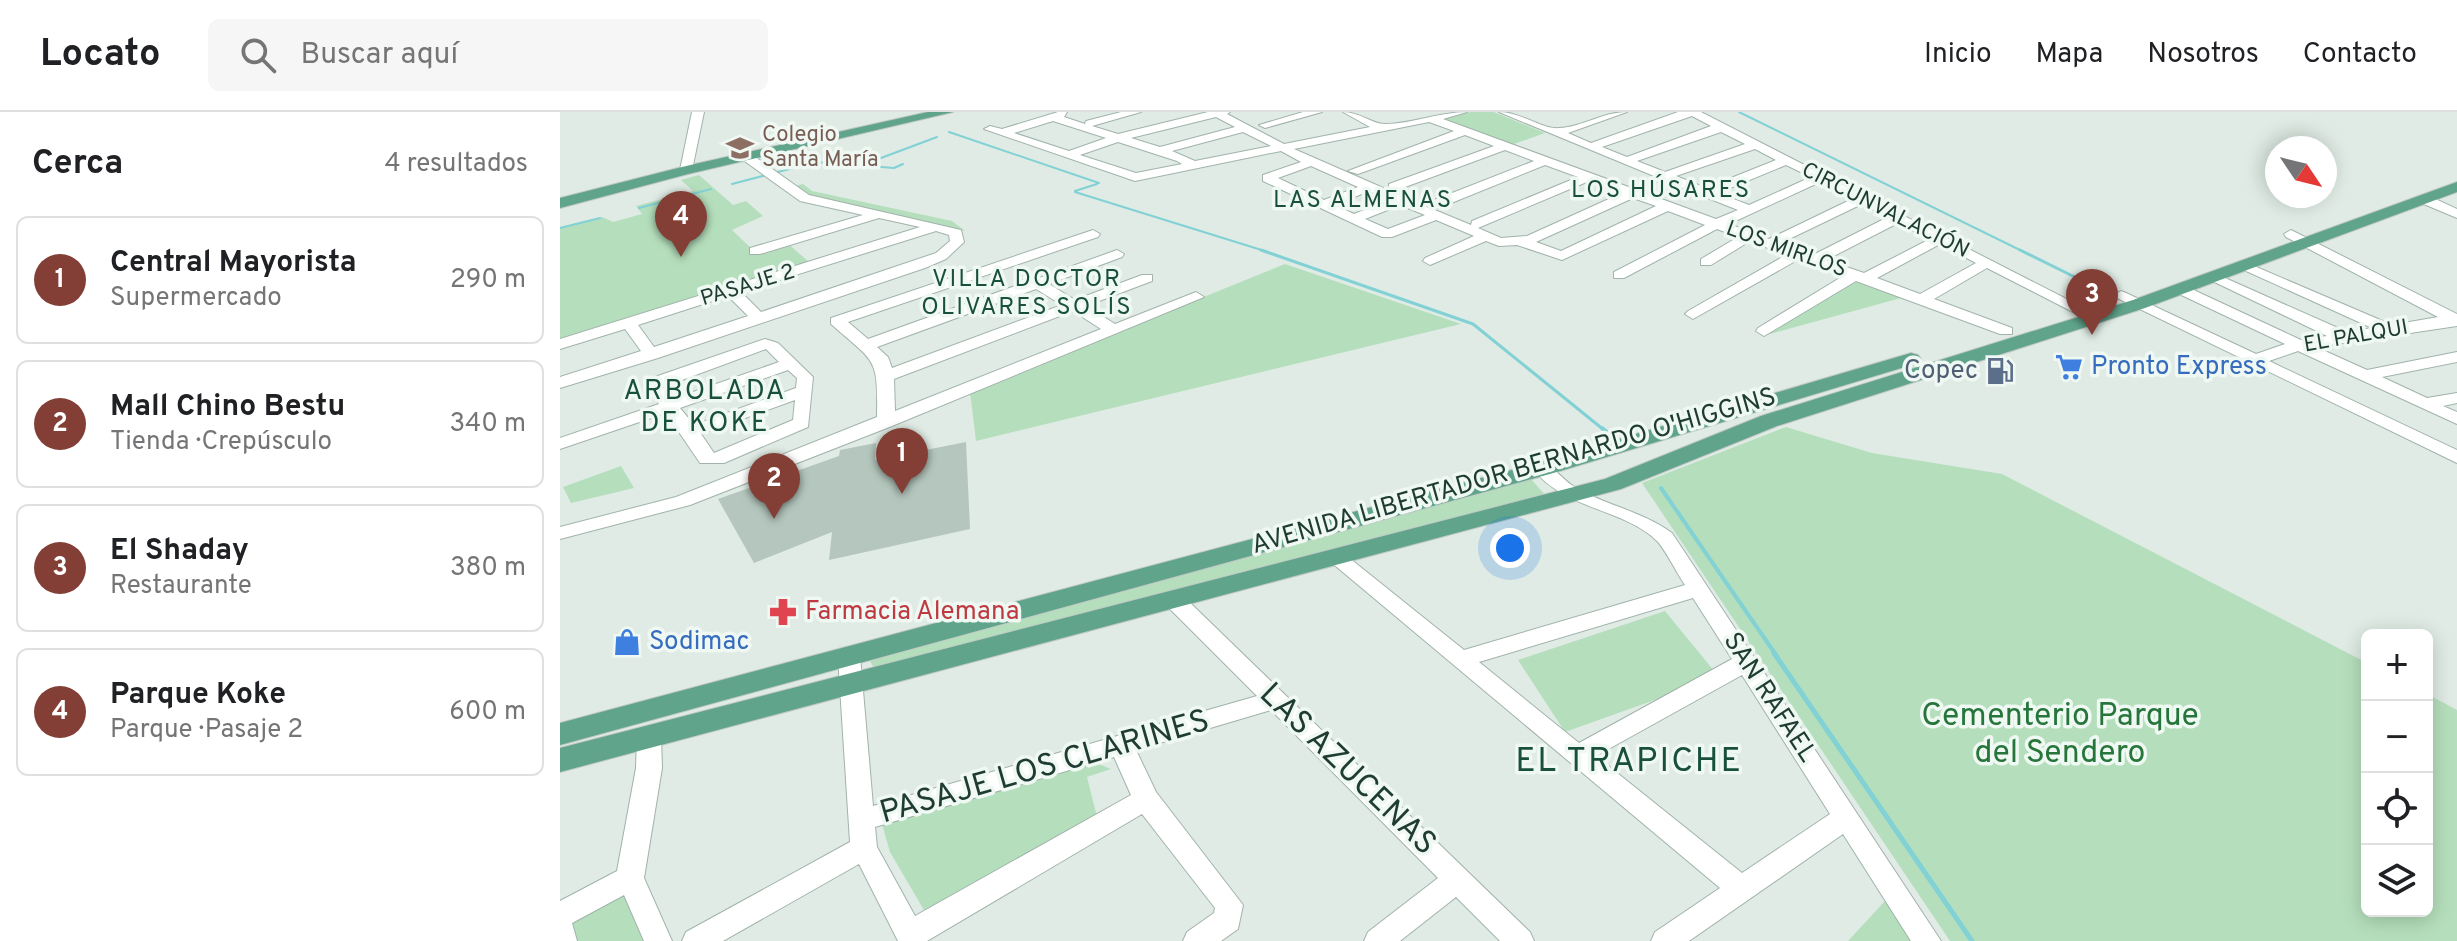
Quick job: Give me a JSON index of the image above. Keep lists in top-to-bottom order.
{
  "streets": {
    "main road": ["AVENIDA LIBERTADOR BERNARDO O'HIGGINS"],
    "street": [
      "CIRCUNVALACIÓN",
      "LOS MIRLOS",
      "PASAJE 2",
      "EL PALQUI",
      "SAN RAFAEL",
      "PASAJE LOS CLARINES",
      "LAS AZUCENAS"
    ]
  },
  "crossings": [
    ["CIRCUNVALACIÓN", "AVENIDA LIBERTADOR BERNARDO O'HIGGINS"],
    ["LOS MIRLOS", "AVENIDA LIBERTADOR BERNARDO O'HIGGINS"],
    ["AVENIDA LIBERTADOR BERNARDO O'HIGGINS", "SAN RAFAEL"],
    ["AVENIDA LIBERTADOR BERNARDO O'HIGGINS", "LAS AZUCENAS"],
    ["PASAJE LOS CLARINES", "LAS AZUCENAS"]
  ],
  "districts": [
    "LOS HÚSARES",
    "LAS ALMENAS",
    "VILLA DOCTOR OLIVARES SOLÍS",
    "ARBOLADA DE KOKE",
    "EL TRAPICHE"
  ],
  "parks": ["Cementerio Parque del Sendero"],
  "places": {
    "school or university": ["Colegio Santa María"],
    "supermarket": ["Pronto Express"],
    "fuel station": ["Copec"],
    "pharmacy": ["Farmacia Alemana"],
    "shop": ["Sodimac"]
  },
  "north": "bottom right",
  "page": {
    "header": "Locato",
    "search": "Buscar aquí",
    "nav": [
      "Inicio",
      "Mapa",
      "Nosotros",
      "Contacto"
    ],
    "heading": ["Cerca", "4 resultados"],
    "pins": [
      "4",
      "3",
      "1",
      "2"
    ],
    "list": [
      {
        "mark": "1",
        "name": "Central Mayorista",
        "note": "Supermercado",
        "value": "290 m"
      },
      {
        "mark": "2",
        "name": "Mall Chino Bestu",
        "note": "Tienda · Crepúsculo",
        "value": "340 m"
      },
      {
        "mark": "3",
        "name": "El Shaday",
        "note": "Restaurante",
        "value": "380 m"
      },
      {
        "mark": "4",
        "name": "Parque Koke",
        "note": "Parque · Pasaje 2",
        "value": "600 m"
      }
    ],
    "map_buttons": ["+", "−"]
  }
}
